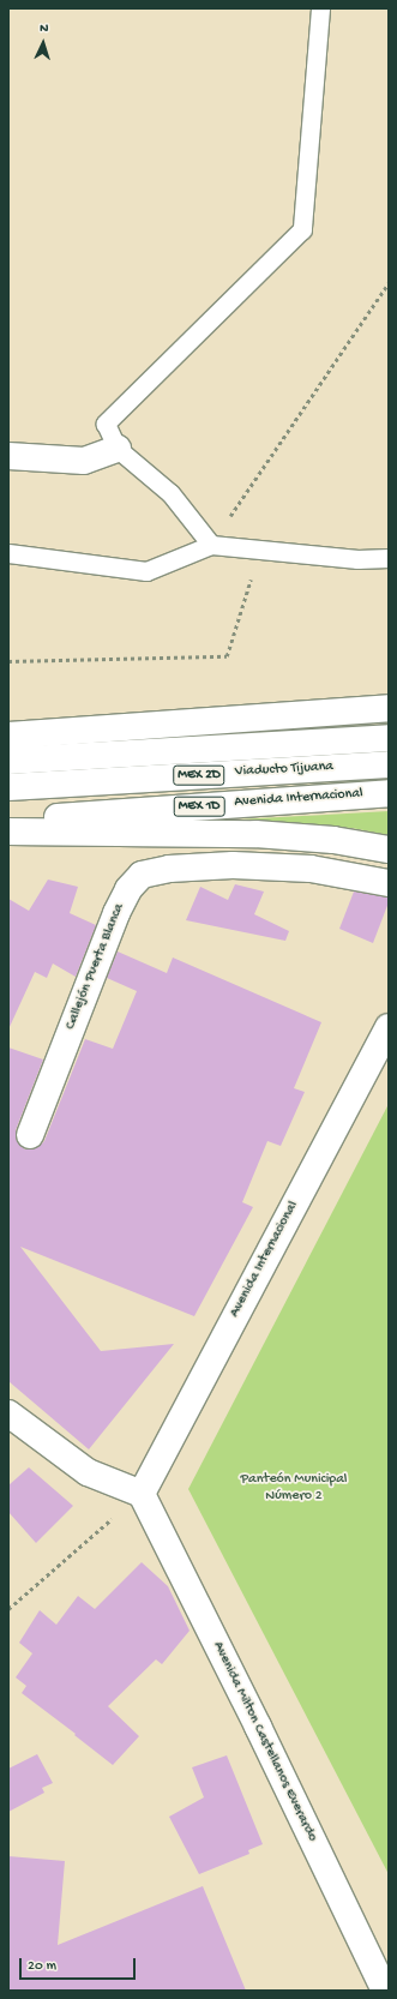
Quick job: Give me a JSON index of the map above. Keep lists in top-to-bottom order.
{
  "streets": {
    "main road": [
      "Viaducto Tijuana",
      "MEX 2D",
      "Avenida Internacional",
      "MEX 1D",
      "Callejón Puerta Blanca",
      "Avenida Milton Castellanos Everardo"
    ]
  },
  "crossings": [
    ["Avenida Internacional", "Avenida Milton Castellanos Everardo"]
  ],
  "parks": ["Panteón Municipal Número 2"],
  "scale_bar": "20 m",
  "north": "top"
}
